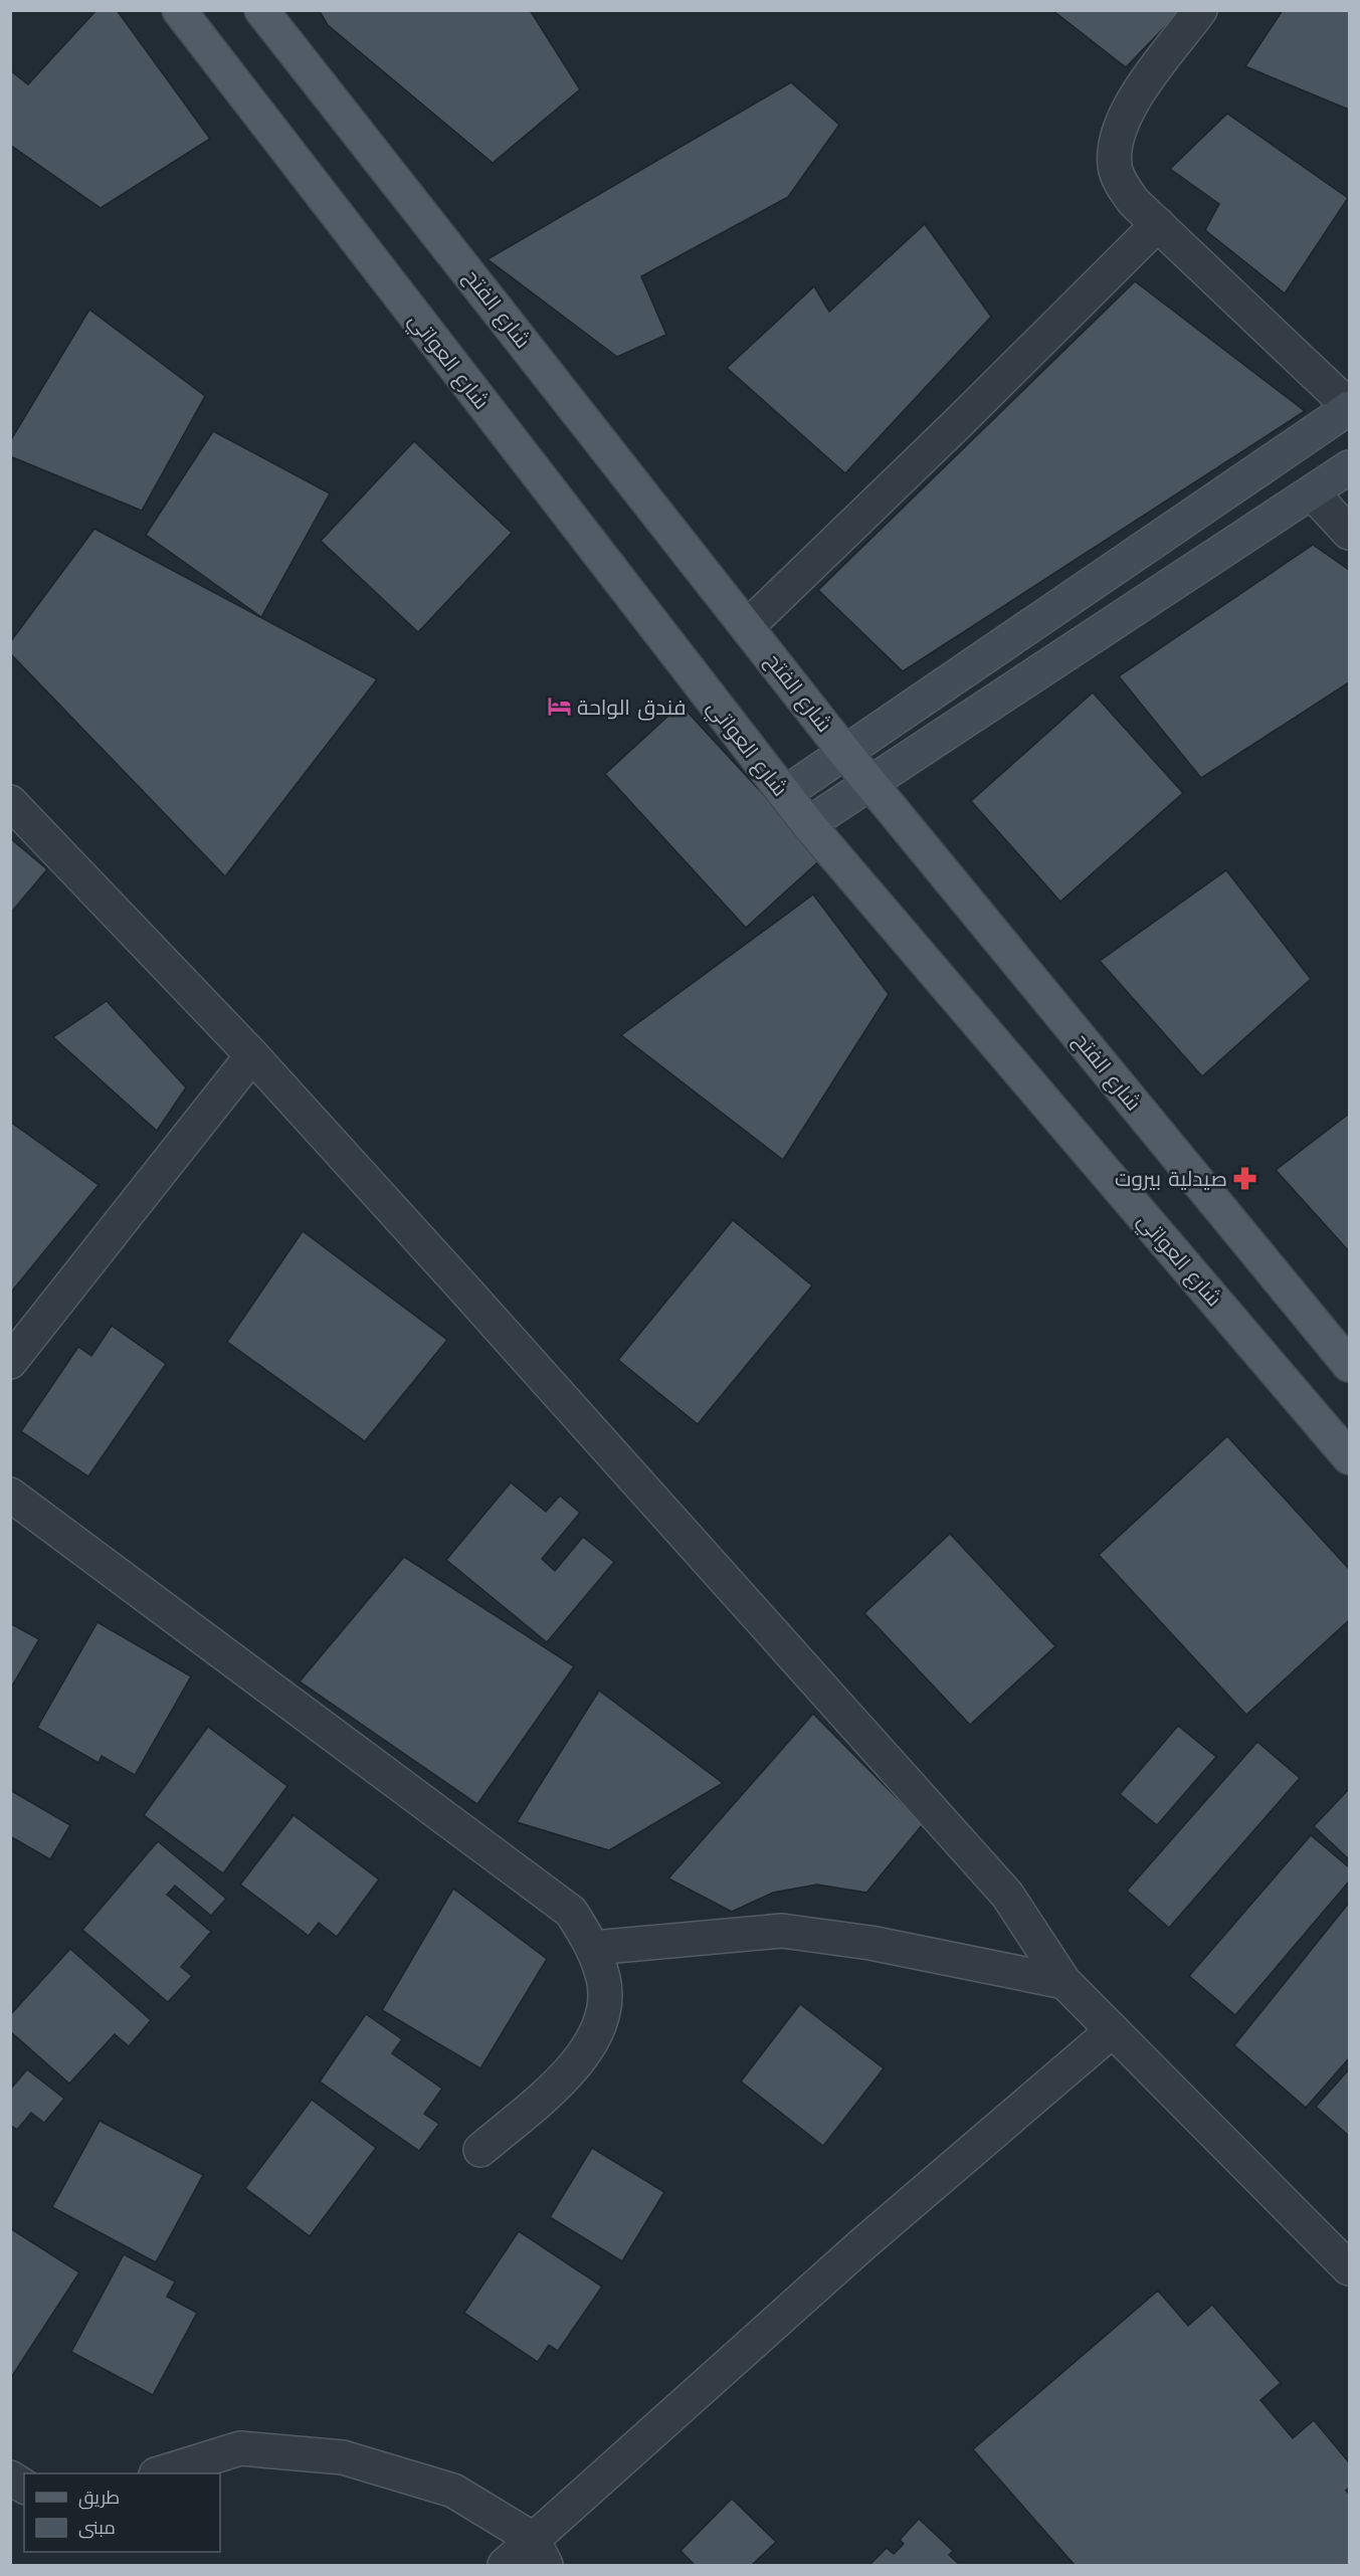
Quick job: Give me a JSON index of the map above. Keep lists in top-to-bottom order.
{
  "streets": {
    "main road": ["شارع الفتح", "شارع العواتي"]
  },
  "places": {
    "hotel": ["فندق الواحة"],
    "pharmacy": ["صيدلية بيروت"]
  },
  "legend": ["طريق", "مبنى"]
}
